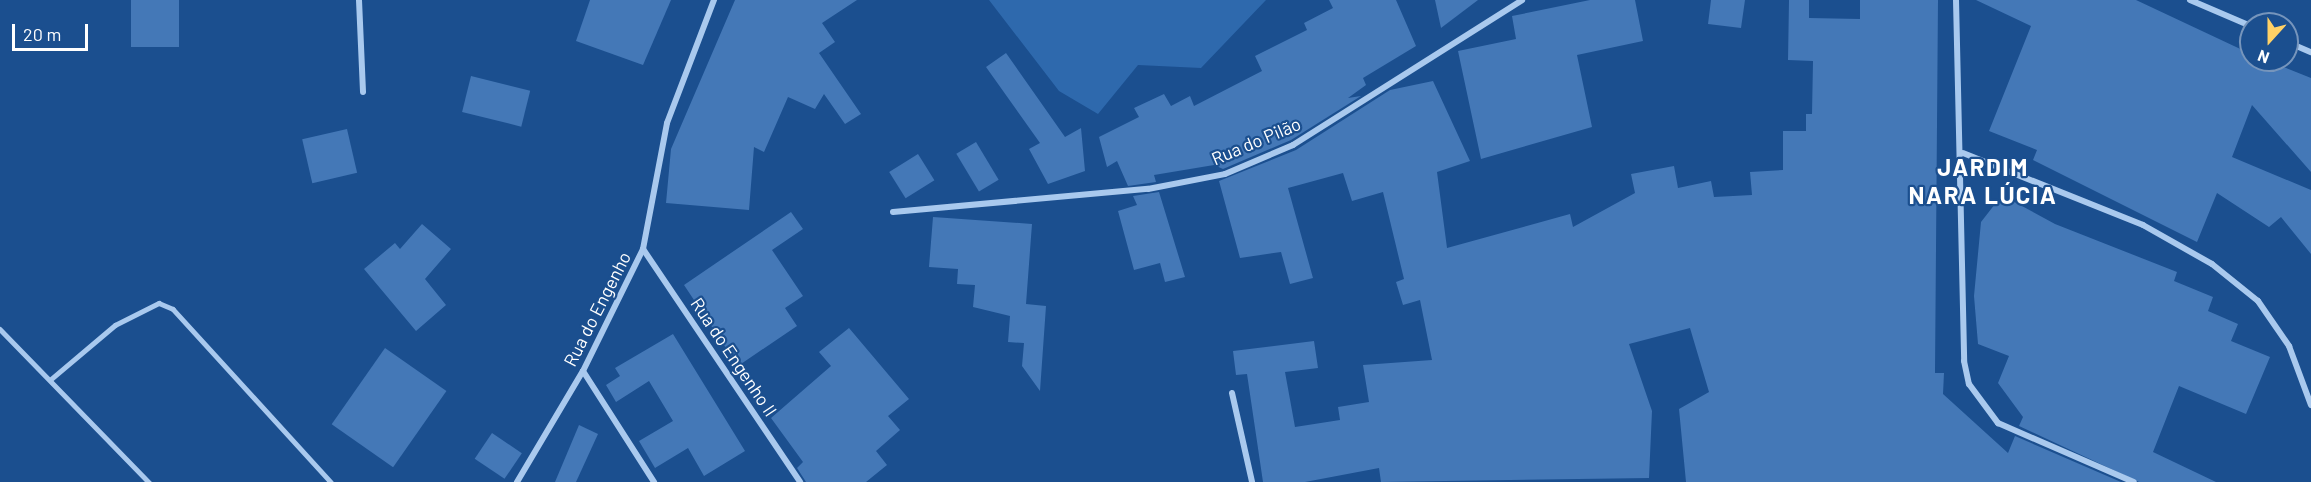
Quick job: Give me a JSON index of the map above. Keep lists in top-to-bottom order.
{
  "streets": {
    "street": ["Rua do Pilão", "Rua do Engenho", "Rua do Engenho II"]
  },
  "crossings": [
    ["Rua do Engenho", "Rua do Engenho II"]
  ],
  "districts": ["JARDIM NARA LÚCIA"],
  "scale_bar": "20 m",
  "north": "bottom"
}
